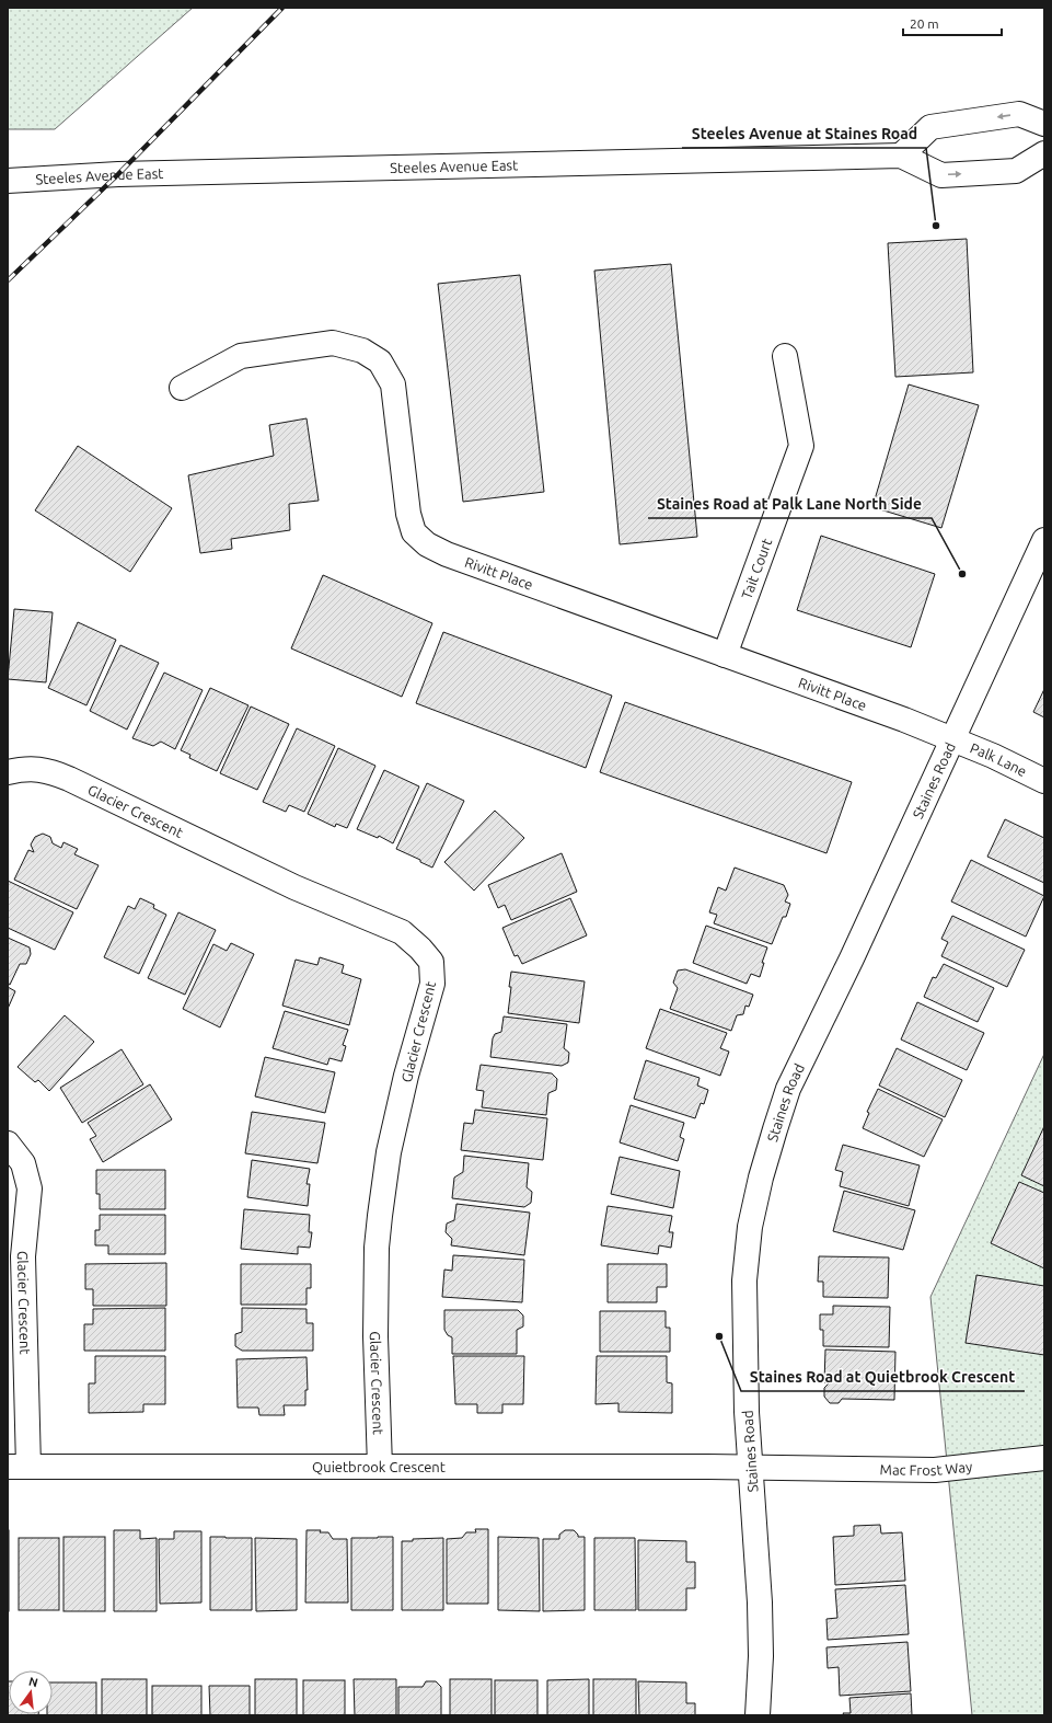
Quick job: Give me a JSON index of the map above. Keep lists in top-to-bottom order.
{
  "streets": {
    "street": [
      "Steeles Avenue East",
      "Tait Court",
      "Rivitt Place",
      "Palk Lane",
      "Staines Road",
      "Glacier Crescent",
      "Quietbrook Crescent",
      "Mac Frost Way"
    ]
  },
  "crossings": [
    ["Tait Court", "Rivitt Place"],
    ["Rivitt Place", "Palk Lane"],
    ["Rivitt Place", "Staines Road"],
    ["Palk Lane", "Staines Road"],
    ["Staines Road", "Quietbrook Crescent"],
    ["Staines Road", "Mac Frost Way"],
    ["Glacier Crescent", "Quietbrook Crescent"],
    ["Quietbrook Crescent", "Mac Frost Way"]
  ],
  "places": ["Steeles Avenue at Staines Road", "Staines Road at Palk Lane North Side", "Staines Road at Quietbrook Crescent"],
  "scale_bar": "20 m",
  "north": "top"
}
